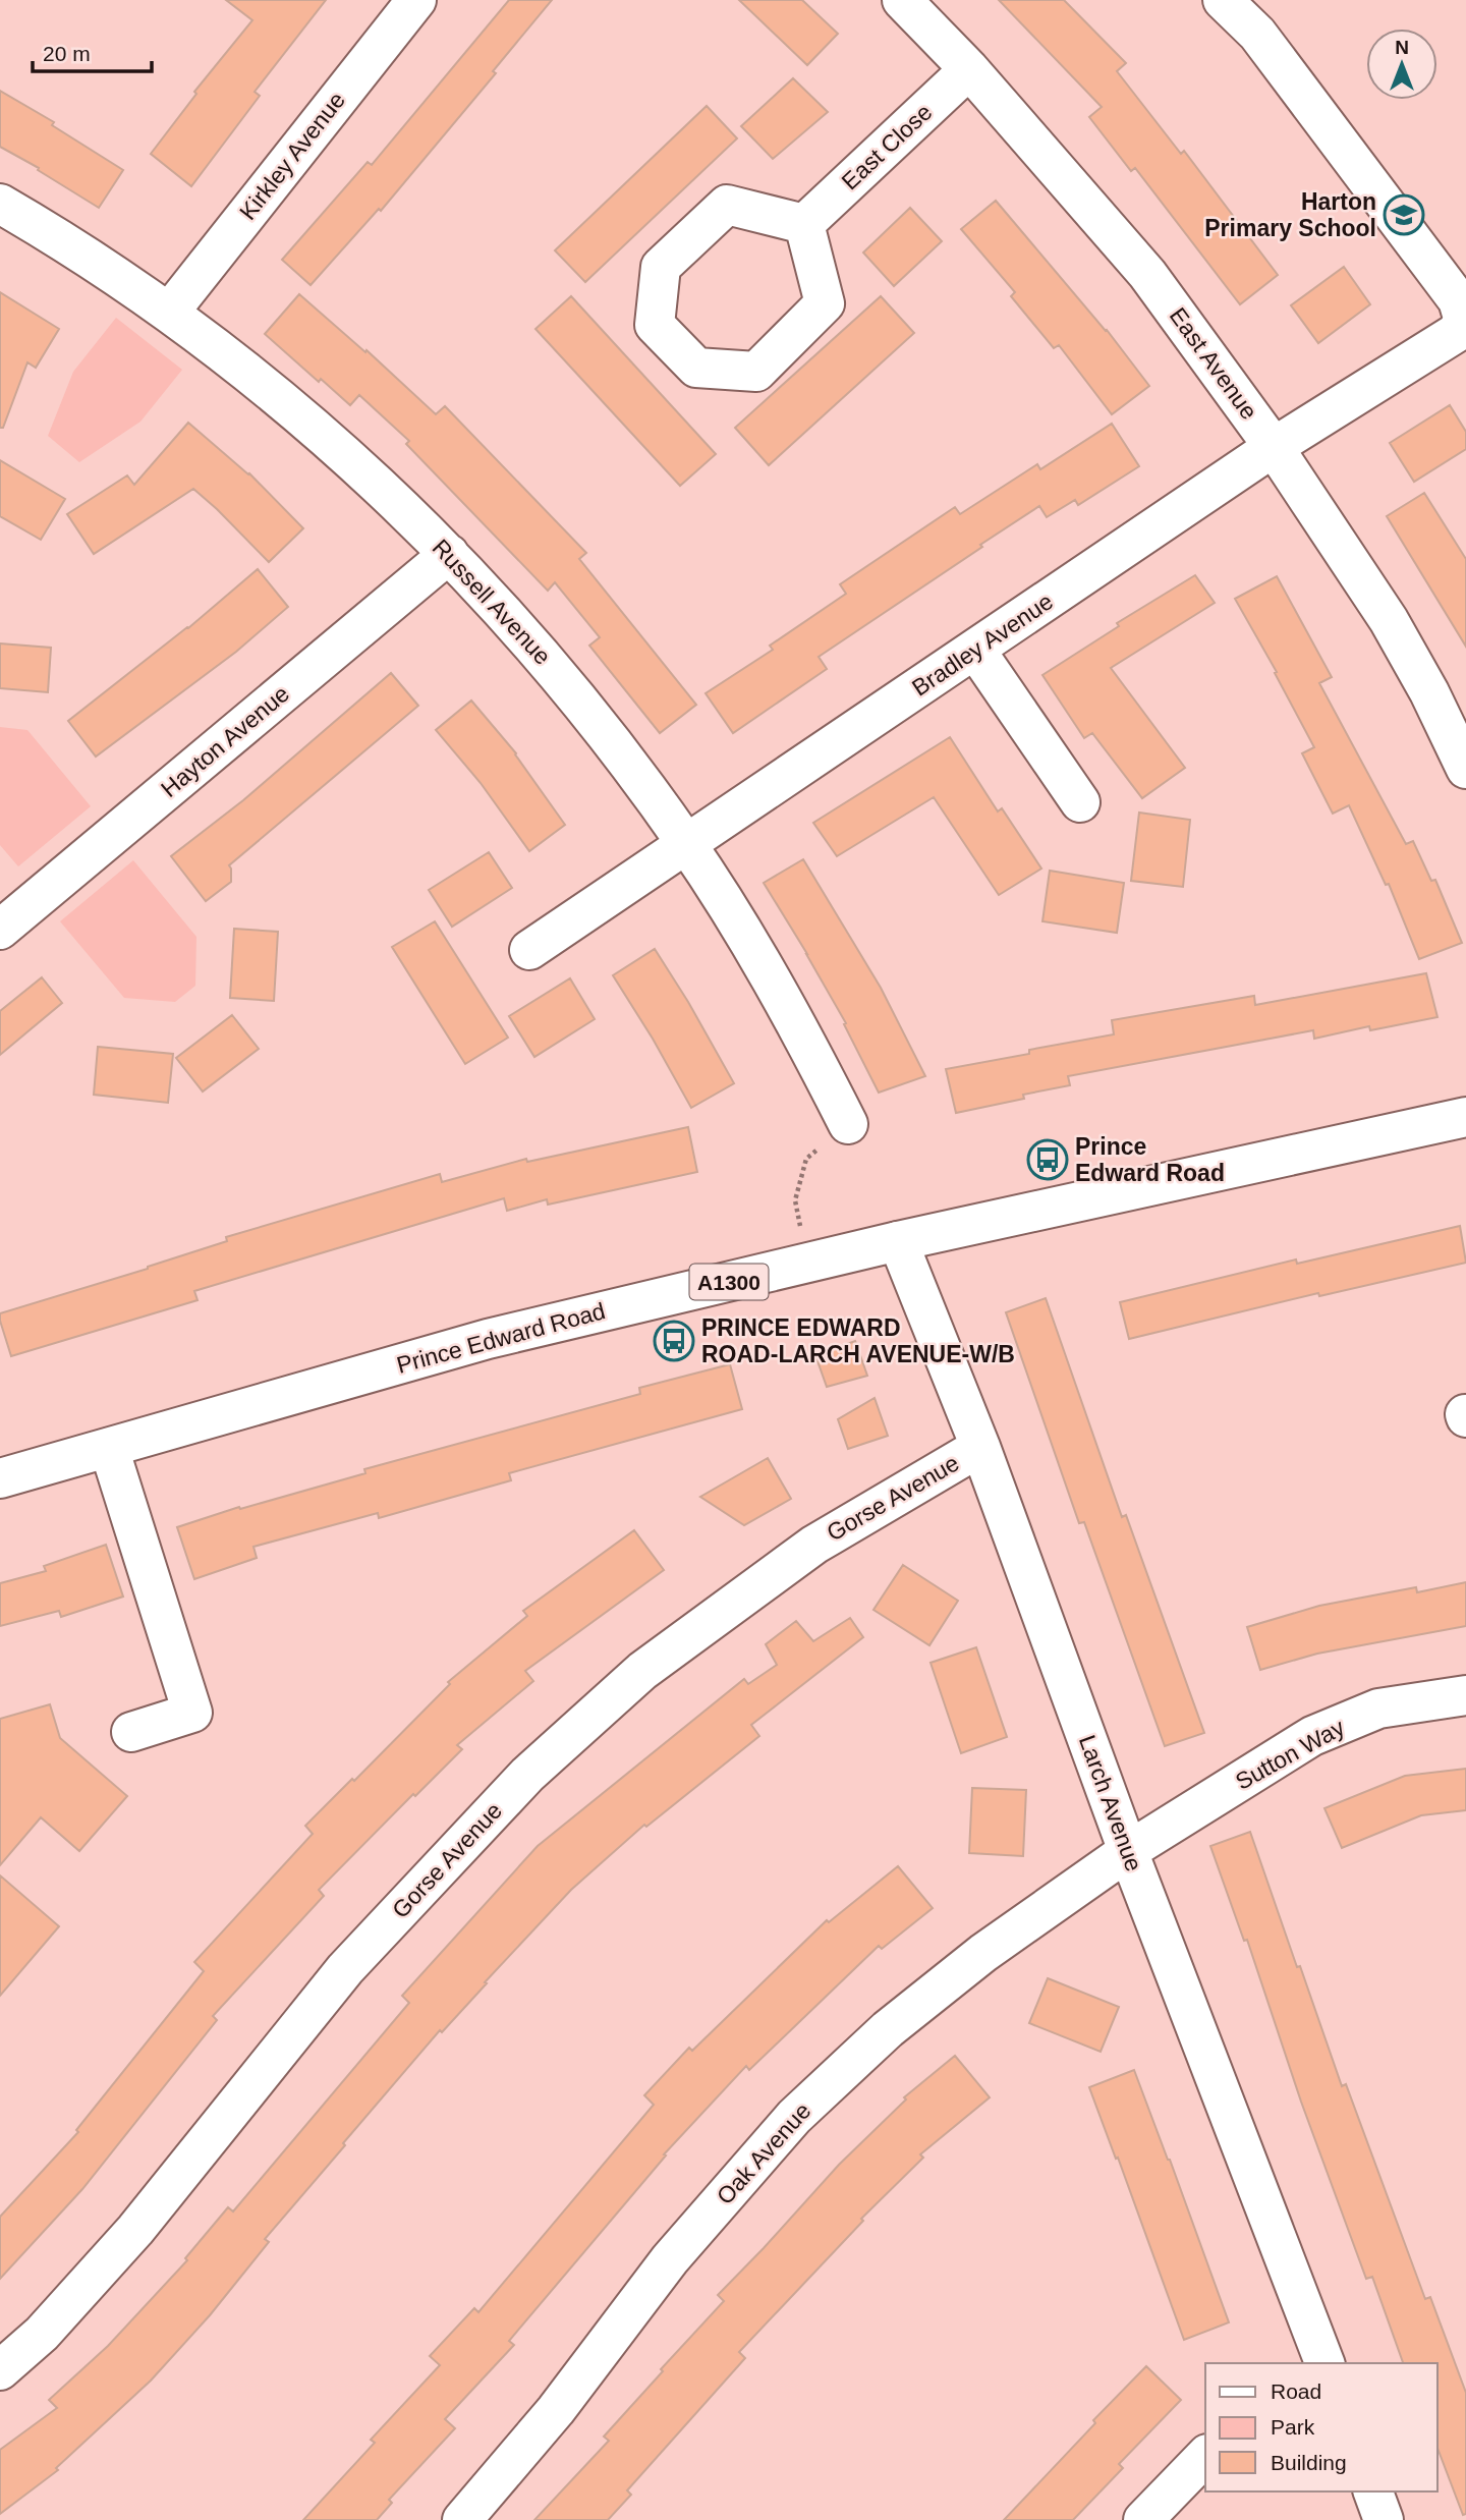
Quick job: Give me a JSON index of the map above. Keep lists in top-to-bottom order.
{
  "streets": {
    "street": [
      "East Close",
      "Kirkley Avenue",
      "East Avenue",
      "Russell Avenue",
      "Bradley Avenue",
      "Hayton Avenue",
      "A1300",
      "Prince Edward Road",
      "Gorse Avenue",
      "Sutton Way",
      "Larch Avenue",
      "Oak Avenue"
    ]
  },
  "crossings": [
    ["East Close", "East Avenue"],
    ["Kirkley Avenue", "Russell Avenue"],
    ["East Avenue", "Bradley Avenue"],
    ["Russell Avenue", "Bradley Avenue"],
    ["Russell Avenue", "Hayton Avenue"],
    ["Prince Edward Road", "Larch Avenue"],
    ["Gorse Avenue", "Larch Avenue"],
    ["Sutton Way", "Larch Avenue"],
    ["Sutton Way", "Oak Avenue"],
    ["Larch Avenue", "Oak Avenue"]
  ],
  "places": {
    "school or university": ["Harton Primary School"],
    "bus stop": ["Prince Edward Road", "PRINCE EDWARD ROAD-LARCH AVENUE-W/B"]
  },
  "legend": ["Road", "Park", "Building"],
  "scale_bar": "20 m",
  "north": "top"
}
